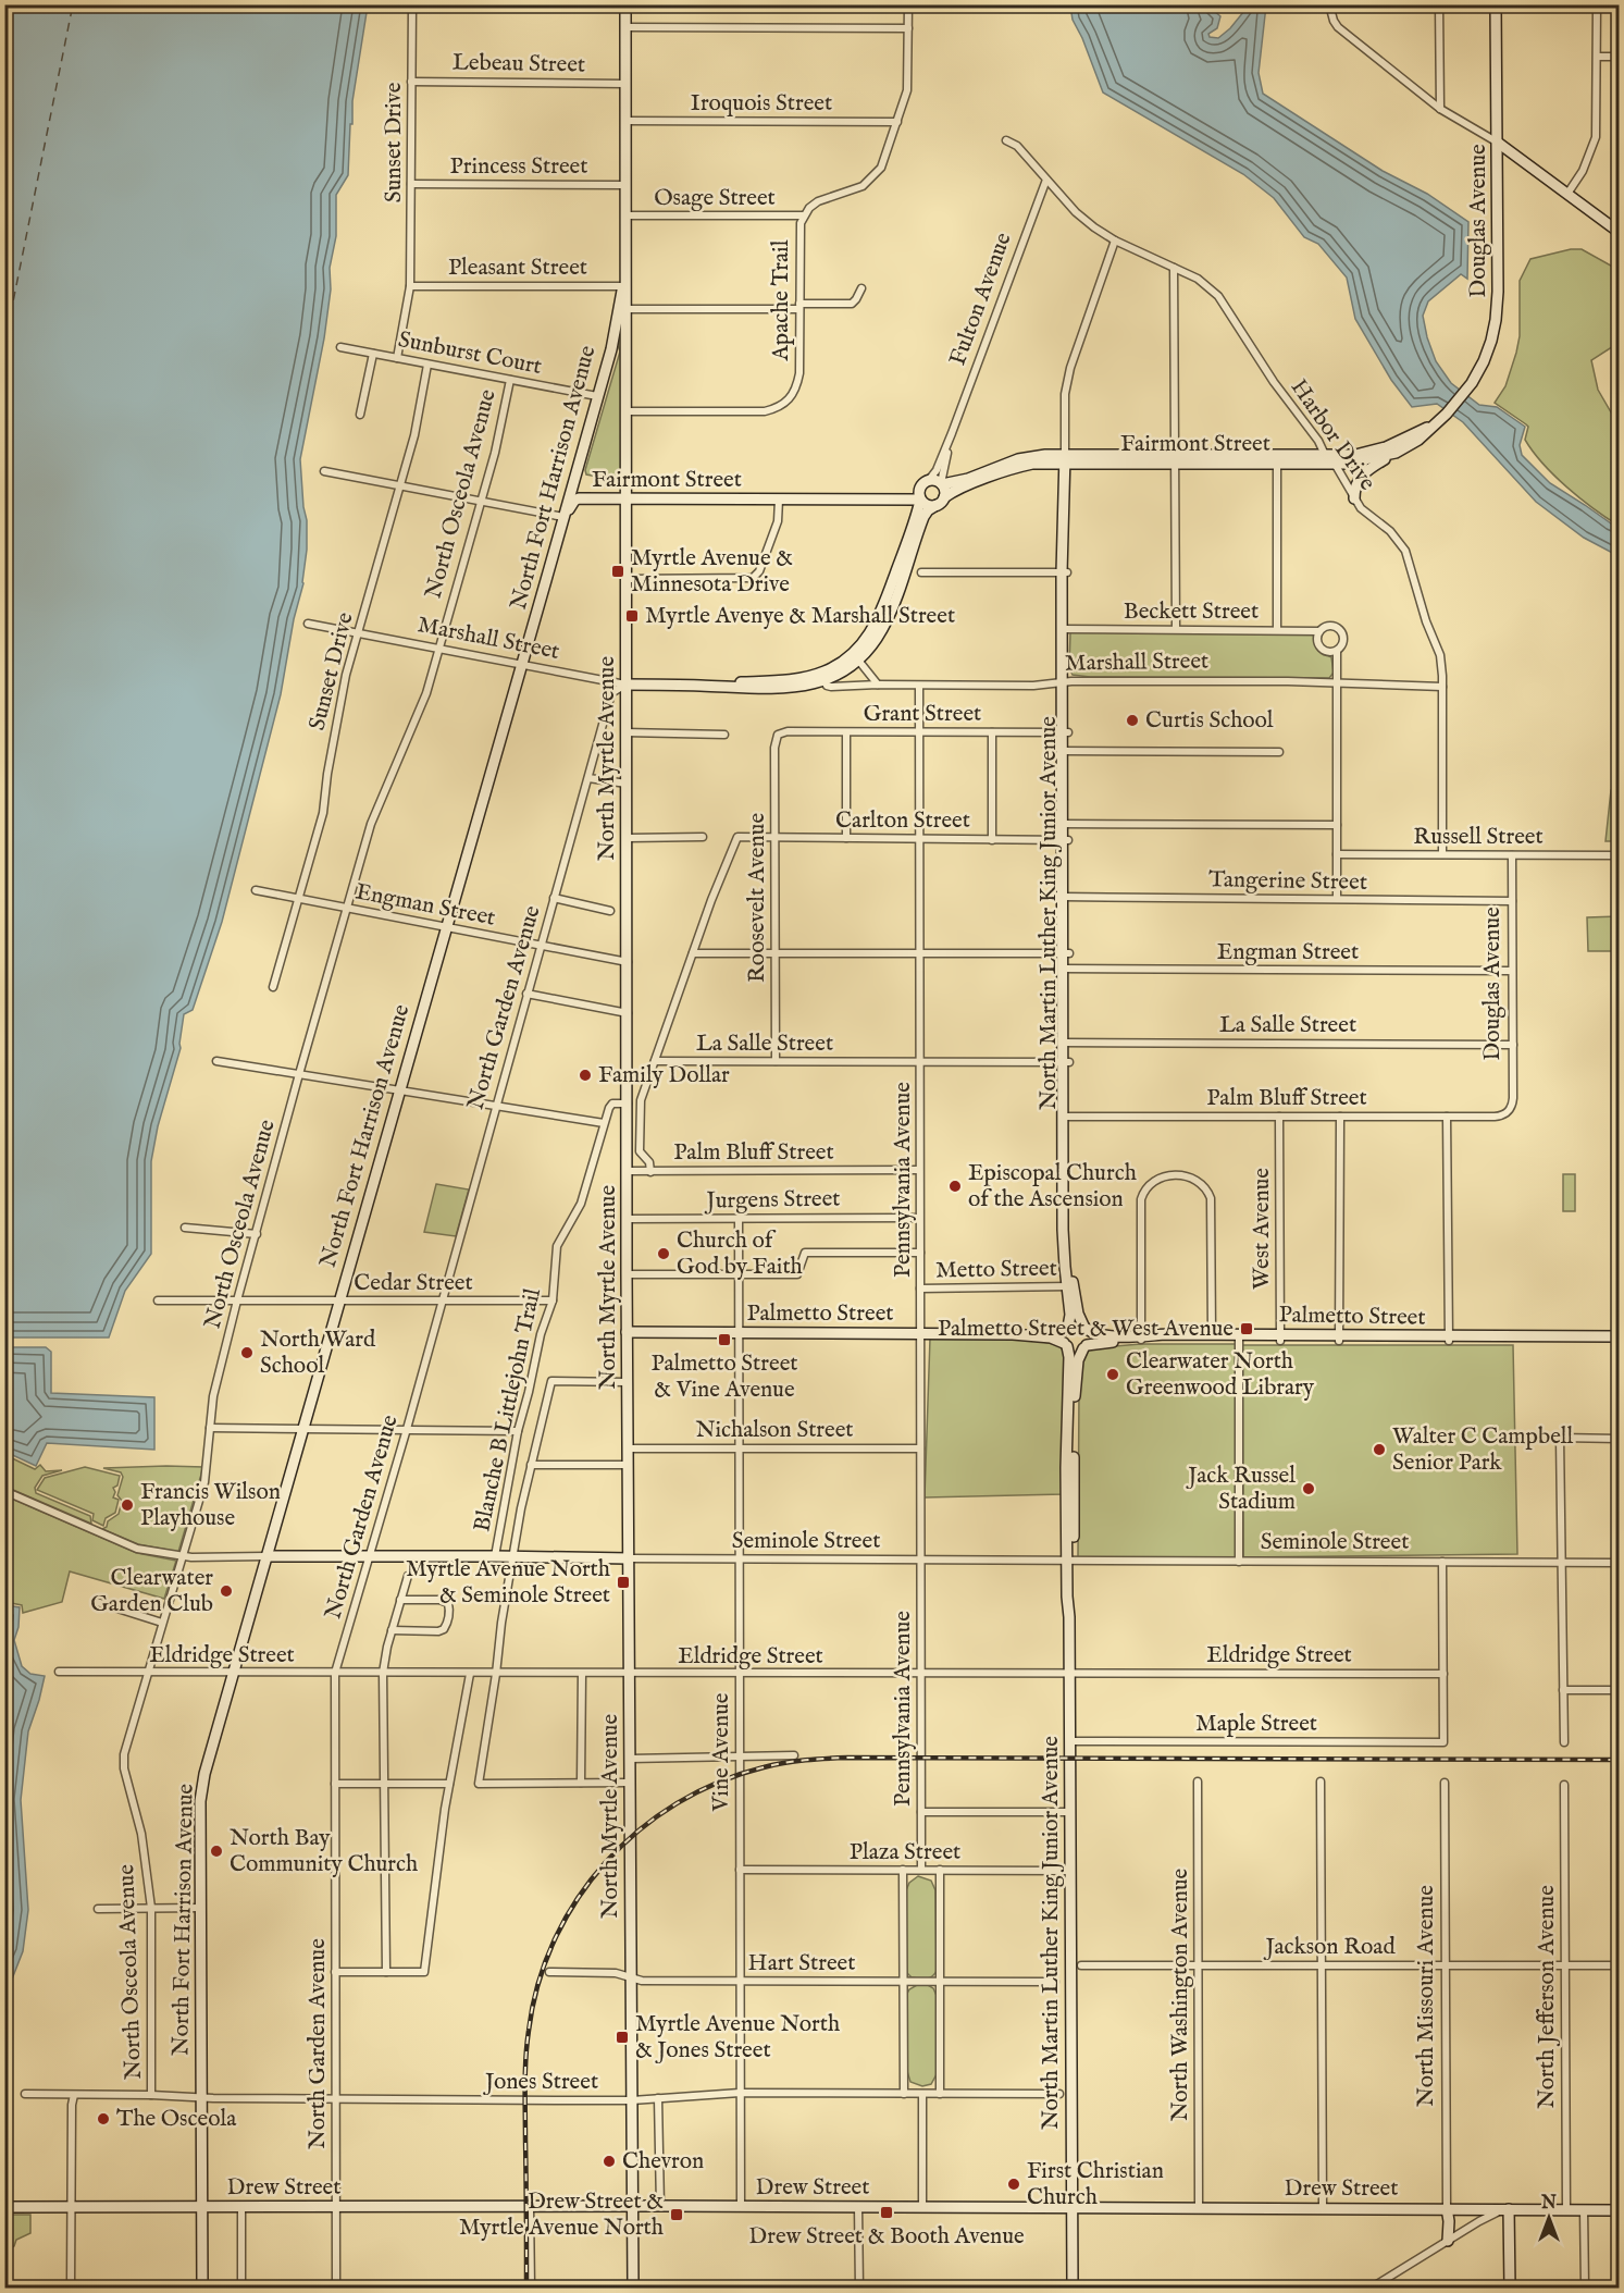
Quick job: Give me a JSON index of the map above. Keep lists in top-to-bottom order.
{
  "streets": {
    "street": [
      "Lebeau Street",
      "Iroquois Street",
      "Sunset Drive",
      "Princess Street",
      "Osage Street",
      "Douglas Avenue",
      "Pleasant Street",
      "Fulton Avenue",
      "Apache Trail",
      "Sunburst Court",
      "Harbor Drive",
      "Fairmont Street",
      "North Fort Harrison Avenue",
      "North Osceola Avenue",
      "Beckett Street",
      "Marshall Street",
      "Grant Street",
      "North Myrtle Avenue",
      "Carlton Street",
      "Russell Street",
      "Tangerine Street",
      "Roosevelt Avenue",
      "Engman Street",
      "North Martin Luther King Junior Avenue",
      "North Garden Avenue",
      "La Salle Street",
      "Palm Bluff Street",
      "Pennsylvania Avenue",
      "Jurgens Street",
      "West Avenue",
      "Metto Street",
      "Cedar Street",
      "Palmetto Street",
      "Blanche B Littlejohn Trail",
      "Nichalson Street",
      "Seminole Street",
      "Eldridge Street",
      "Maple Street",
      "Vine Avenue",
      "Plaza Street",
      "Jackson Road",
      "Hart Street",
      "North Washington Avenue",
      "North Missouri Avenue",
      "North Jefferson Avenue",
      "Jones Street",
      "Drew Street"
    ]
  },
  "crossings": [
    ["Lebeau Street", "Sunset Drive"],
    ["Lebeau Street", "North Fort Harrison Avenue"],
    ["Iroquois Street", "Apache Trail"],
    ["Iroquois Street", "North Fort Harrison Avenue"],
    ["Sunset Drive", "Princess Street"],
    ["Sunset Drive", "Pleasant Street"],
    ["Sunset Drive", "Sunburst Court"],
    ["Sunset Drive", "Marshall Street"],
    ["Sunset Drive", "Engman Street"],
    ["Princess Street", "North Fort Harrison Avenue"],
    ["Osage Street", "Apache Trail"],
    ["Osage Street", "North Fort Harrison Avenue"],
    ["Douglas Avenue", "Harbor Drive"],
    ["Douglas Avenue", "Fairmont Street"],
    ["Douglas Avenue", "Russell Street"],
    ["Douglas Avenue", "Tangerine Street"],
    ["Douglas Avenue", "Engman Street"],
    ["Douglas Avenue", "La Salle Street"],
    ["Douglas Avenue", "Palm Bluff Street"],
    ["Pleasant Street", "North Fort Harrison Avenue"],
    ["Pleasant Street", "North Myrtle Avenue"],
    ["Fulton Avenue", "Harbor Drive"],
    ["Fulton Avenue", "Fairmont Street"],
    ["Apache Trail", "North Myrtle Avenue"],
    ["Sunburst Court", "North Fort Harrison Avenue"],
    ["Sunburst Court", "North Osceola Avenue"],
    ["Harbor Drive", "Fairmont Street"],
    ["Harbor Drive", "Marshall Street"],
    ["Harbor Drive", "Russell Street"],
    ["Harbor Drive", "North Martin Luther King Junior Avenue"],
    ["Fairmont Street", "North Fort Harrison Avenue"],
    ["Fairmont Street", "North Myrtle Avenue"],
    ["Fairmont Street", "North Martin Luther King Junior Avenue"],
    ["North Fort Harrison Avenue", "Marshall Street"],
    ["North Fort Harrison Avenue", "North Myrtle Avenue"],
    ["North Fort Harrison Avenue", "Engman Street"],
    ["North Fort Harrison Avenue", "Cedar Street"],
    ["North Fort Harrison Avenue", "Seminole Street"],
    ["North Fort Harrison Avenue", "Eldridge Street"],
    ["North Fort Harrison Avenue", "Jones Street"],
    ["North Fort Harrison Avenue", "Drew Street"],
    ["North Osceola Avenue", "Marshall Street"],
    ["North Osceola Avenue", "Engman Street"],
    ["North Osceola Avenue", "Cedar Street"],
    ["North Osceola Avenue", "Seminole Street"],
    ["North Osceola Avenue", "Eldridge Street"],
    ["North Osceola Avenue", "Jones Street"],
    ["Beckett Street", "North Martin Luther King Junior Avenue"],
    ["Marshall Street", "North Myrtle Avenue"],
    ["Marshall Street", "North Martin Luther King Junior Avenue"],
    ["Marshall Street", "North Garden Avenue"],
    ["Marshall Street", "Pennsylvania Avenue"],
    ["Grant Street", "Roosevelt Avenue"],
    ["Grant Street", "North Martin Luther King Junior Avenue"],
    ["Grant Street", "Pennsylvania Avenue"],
    ["North Myrtle Avenue", "Engman Street"],
    ["North Myrtle Avenue", "North Garden Avenue"],
    ["North Myrtle Avenue", "Palm Bluff Street"],
    ["North Myrtle Avenue", "Jurgens Street"],
    ["North Myrtle Avenue", "Metto Street"],
    ["North Myrtle Avenue", "Palmetto Street"],
    ["North Myrtle Avenue", "Blanche B Littlejohn Trail"],
    ["North Myrtle Avenue", "Nichalson Street"],
    ["North Myrtle Avenue", "Seminole Street"],
    ["North Myrtle Avenue", "Eldridge Street"],
    ["North Myrtle Avenue", "Hart Street"],
    ["North Myrtle Avenue", "Jones Street"],
    ["North Myrtle Avenue", "Drew Street"],
    ["Carlton Street", "Roosevelt Avenue"],
    ["Carlton Street", "North Martin Luther King Junior Avenue"],
    ["Carlton Street", "Pennsylvania Avenue"],
    ["Tangerine Street", "North Martin Luther King Junior Avenue"],
    ["Roosevelt Avenue", "La Salle Street"],
    ["Engman Street", "North Martin Luther King Junior Avenue"],
    ["Engman Street", "North Garden Avenue"],
    ["North Martin Luther King Junior Avenue", "La Salle Street"],
    ["North Martin Luther King Junior Avenue", "Palm Bluff Street"],
    ["North Martin Luther King Junior Avenue", "Metto Street"],
    ["North Martin Luther King Junior Avenue", "Palmetto Street"],
    ["North Martin Luther King Junior Avenue", "Seminole Street"],
    ["North Martin Luther King Junior Avenue", "Eldridge Street"],
    ["North Martin Luther King Junior Avenue", "Maple Street"],
    ["North Martin Luther King Junior Avenue", "Plaza Street"],
    ["North Martin Luther King Junior Avenue", "Drew Street"],
    ["North Garden Avenue", "Cedar Street"],
    ["North Garden Avenue", "Seminole Street"],
    ["North Garden Avenue", "Eldridge Street"],
    ["North Garden Avenue", "Jones Street"],
    ["North Garden Avenue", "Drew Street"],
    ["La Salle Street", "Pennsylvania Avenue"],
    ["Palm Bluff Street", "Pennsylvania Avenue"],
    ["Palm Bluff Street", "West Avenue"],
    ["Pennsylvania Avenue", "Jurgens Street"],
    ["Pennsylvania Avenue", "Metto Street"],
    ["Pennsylvania Avenue", "Palmetto Street"],
    ["Pennsylvania Avenue", "Nichalson Street"],
    ["Pennsylvania Avenue", "Seminole Street"],
    ["Pennsylvania Avenue", "Eldridge Street"],
    ["Pennsylvania Avenue", "Plaza Street"],
    ["Jurgens Street", "Vine Avenue"],
    ["West Avenue", "Palmetto Street"],
    ["Metto Street", "Vine Avenue"],
    ["Cedar Street", "Blanche B Littlejohn Trail"],
    ["Palmetto Street", "Vine Avenue"],
    ["Blanche B Littlejohn Trail", "Seminole Street"],
    ["Blanche B Littlejohn Trail", "Eldridge Street"],
    ["Nichalson Street", "Vine Avenue"],
    ["Seminole Street", "Vine Avenue"],
    ["Eldridge Street", "Maple Street"],
    ["Eldridge Street", "Vine Avenue"],
    ["Vine Avenue", "Plaza Street"],
    ["Vine Avenue", "Hart Street"],
    ["Vine Avenue", "Jones Street"],
    ["Vine Avenue", "Drew Street"],
    ["Jackson Road", "North Washington Avenue"],
    ["Jackson Road", "North Missouri Avenue"],
    ["Jackson Road", "North Jefferson Avenue"],
    ["North Washington Avenue", "Drew Street"],
    ["North Missouri Avenue", "Drew Street"],
    ["North Jefferson Avenue", "Drew Street"]
  ],
  "places": {
    "transit": [
      "Myrtle Avenue & Minnesota Drive",
      "Myrtle Avenye & Marshall Street",
      "Palmetto Street & West Avenue",
      "Palmetto Street & Vine Avenue",
      "Myrtle Avenue North & Seminole Street",
      "Myrtle Avenue North & Jones Street",
      "Drew Street & Booth Avenue",
      "Drew Street & Myrtle Avenue North"
    ],
    "other": [
      "Curtis School",
      "Family Dollar",
      "Episcopal Church of the Ascension",
      "Church of God by Faith",
      "North Ward School",
      "Clearwater North Greenwood Library",
      "Walter C Campbell Senior Park",
      "Jack Russel Stadium",
      "Francis Wilson Playhouse",
      "Clearwater Garden Club",
      "North Bay Community Church",
      "The Osceola",
      "Chevron",
      "First Christian Church"
    ]
  },
  "north": "top"
}
